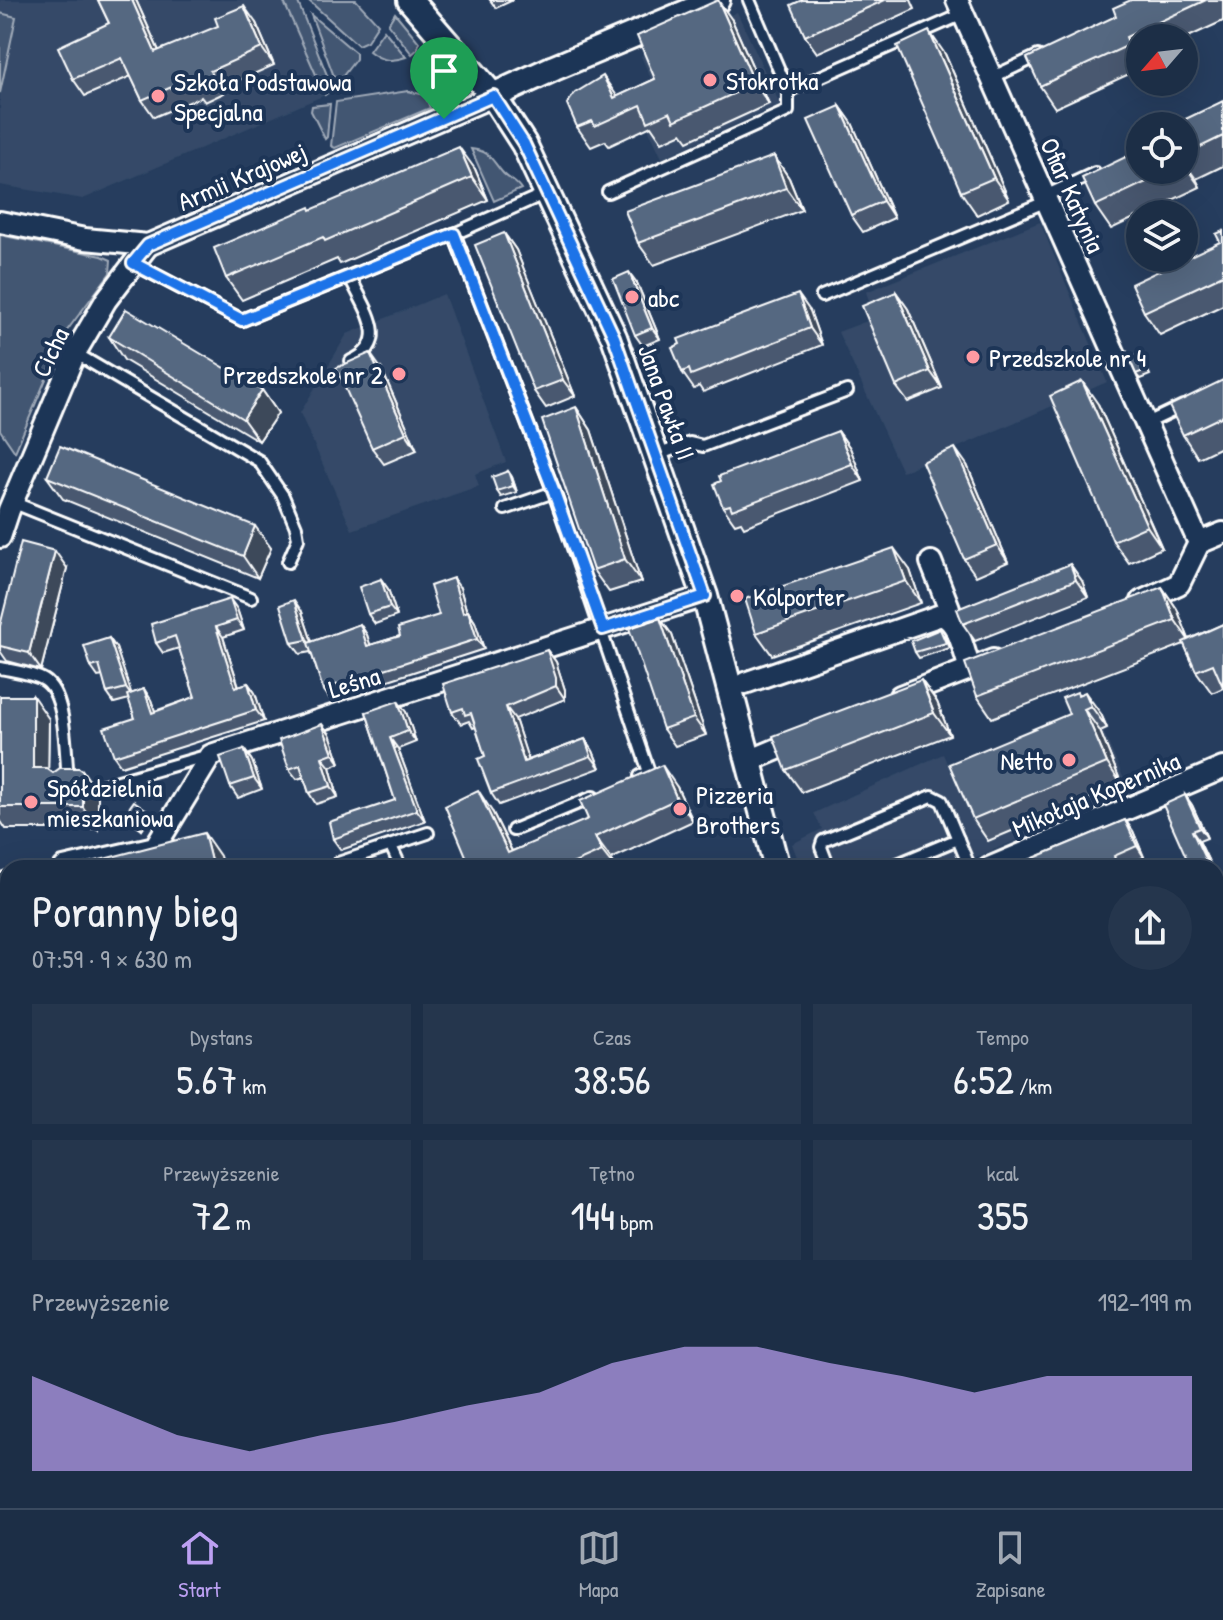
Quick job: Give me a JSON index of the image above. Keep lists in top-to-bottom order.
{
  "streets": {
    "street": [
      "Armii Krajowej",
      "Ofiar Katynia",
      "Cicha",
      "Jana Pawła II",
      "Leśna",
      "Mikołaja Kopernika"
    ]
  },
  "crossings": [
    ["Armii Krajowej", "Cicha"],
    ["Armii Krajowej", "Jana Pawła II"],
    ["Jana Pawła II", "Leśna"]
  ],
  "places": [
    "Stokrotka",
    "Szkoła Podstawowa Specjalna",
    "abc",
    "Przedszkole nr 4",
    "Przedszkole nr 2",
    "Kolporter",
    "Netto",
    "Spółdzielnia mieszkaniowa",
    "Pizzeria Brothers"
  ],
  "north": "bottom left",
  "page": {
    "heading": ["Poranny bieg", "07:59 · 9 × 630 m"],
    "stats": [
      ["Dystans", "5.67 km"],
      ["Czas", "38:56"],
      ["Tempo", "6:52 /km"],
      ["Przewyższenie", "72 m"],
      ["Tętno", "144 bpm"],
      ["kcal", "355"]
    ],
    "chart": ["Przewyższenie", "192–199 m"],
    "tabs": ["Start", "Mapa", "Zapisane"]
  }
}
